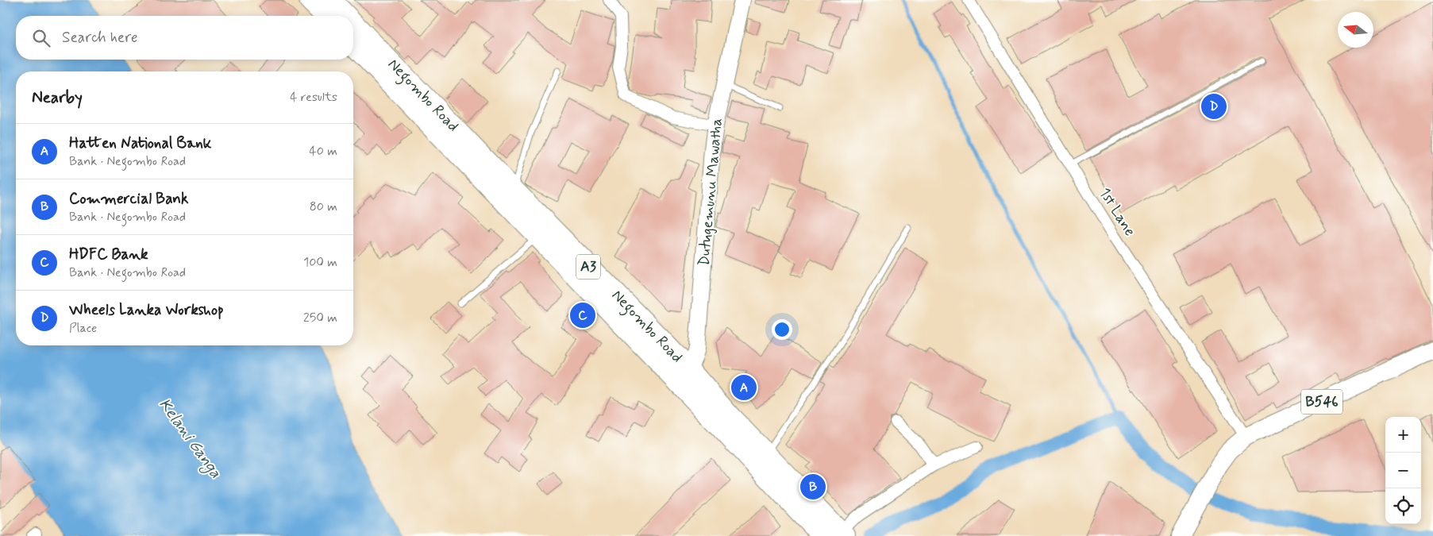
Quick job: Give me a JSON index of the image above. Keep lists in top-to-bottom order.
{
  "streets": {
    "highway": ["Negombo Road", "A3"],
    "main road": ["B546"],
    "street": ["Dutugemunu Mawatha", "1st Lane"]
  },
  "crossings": [
    ["Negombo Road", "Dutugemunu Mawatha"],
    ["1st Lane", "B546"]
  ],
  "water": ["Kelani Ganga"],
  "north": "left",
  "page": {
    "search": "Search here",
    "heading": ["Nearby", "4 results"],
    "pins": [
      "D",
      "C",
      "A",
      "B"
    ],
    "list": [
      {
        "mark": "A",
        "name": "Hatten National Bank",
        "note": "Bank · Negombo Road",
        "value": "40 m"
      },
      {
        "mark": "B",
        "name": "Commercial Bank",
        "note": "Bank · Negombo Road",
        "value": "80 m"
      },
      {
        "mark": "C",
        "name": "HDFC Bank",
        "note": "Bank · Negombo Road",
        "value": "100 m"
      },
      {
        "mark": "D",
        "name": "Wheels Lanka Workshop",
        "note": "Place",
        "value": "250 m"
      }
    ],
    "map_buttons": ["+", "−"]
  }
}
